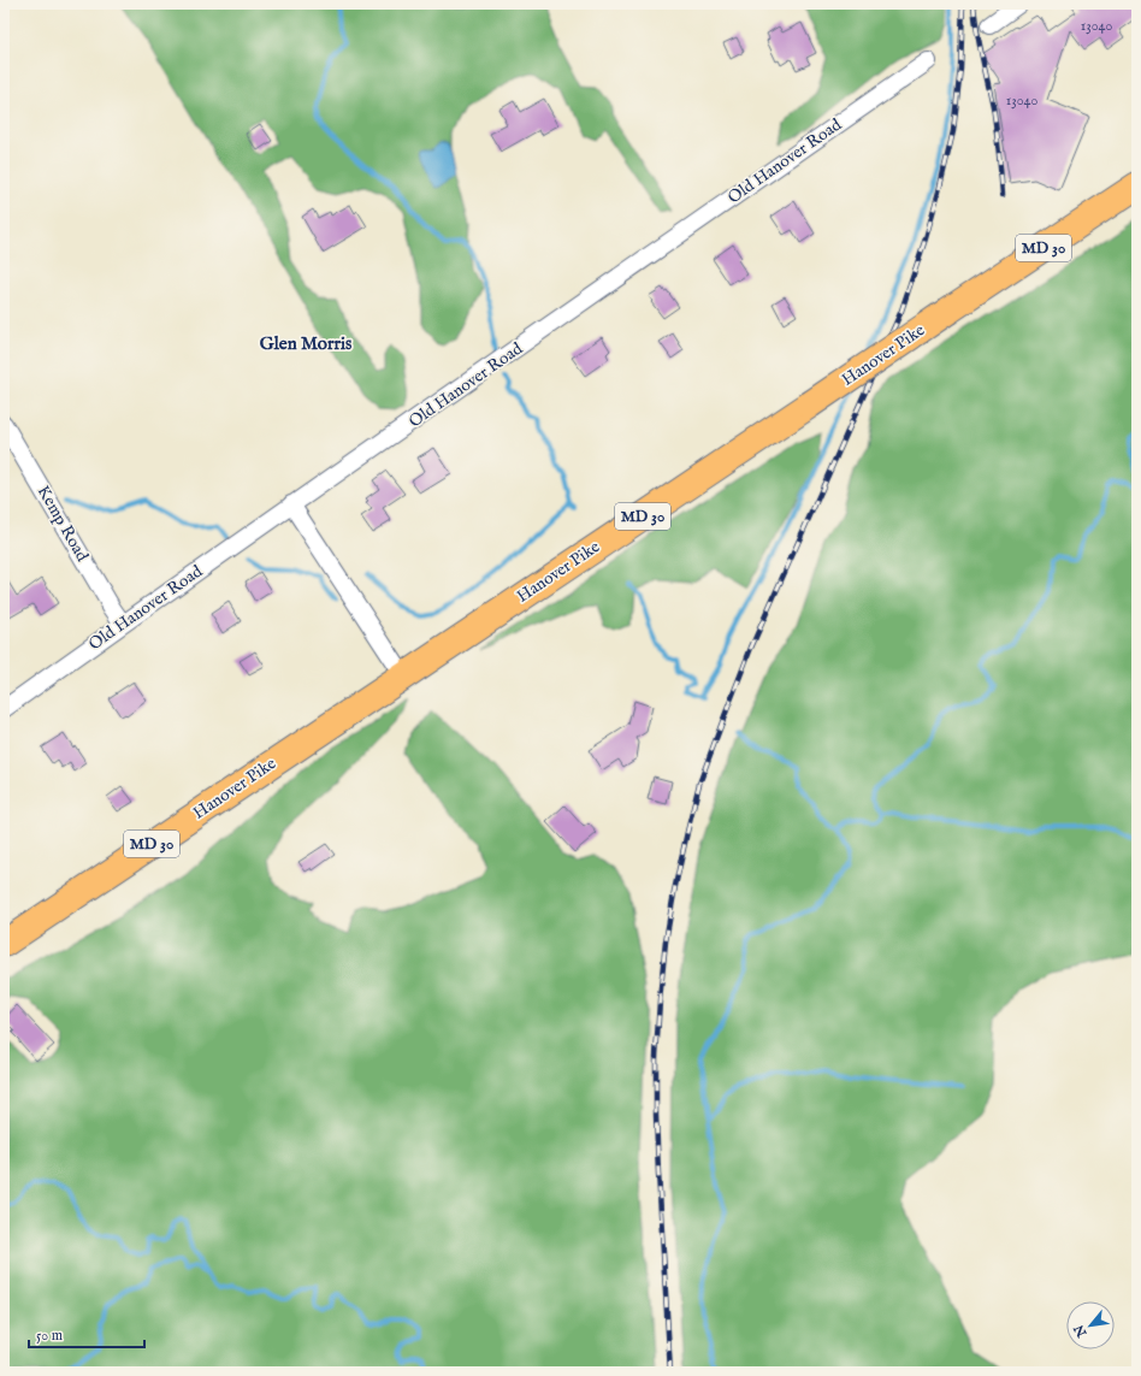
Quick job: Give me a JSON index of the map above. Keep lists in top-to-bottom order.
{
  "streets": {
    "highway": ["MD 30", "Hanover Pike"],
    "street": ["Old Hanover Road", "Kemp Road"]
  },
  "crossings": [
    ["Old Hanover Road", "Kemp Road"]
  ],
  "districts": ["Glen Morris"],
  "house_numbers": ["13040", "13040"],
  "scale_bar": "50 m",
  "north": "bottom left"
}
